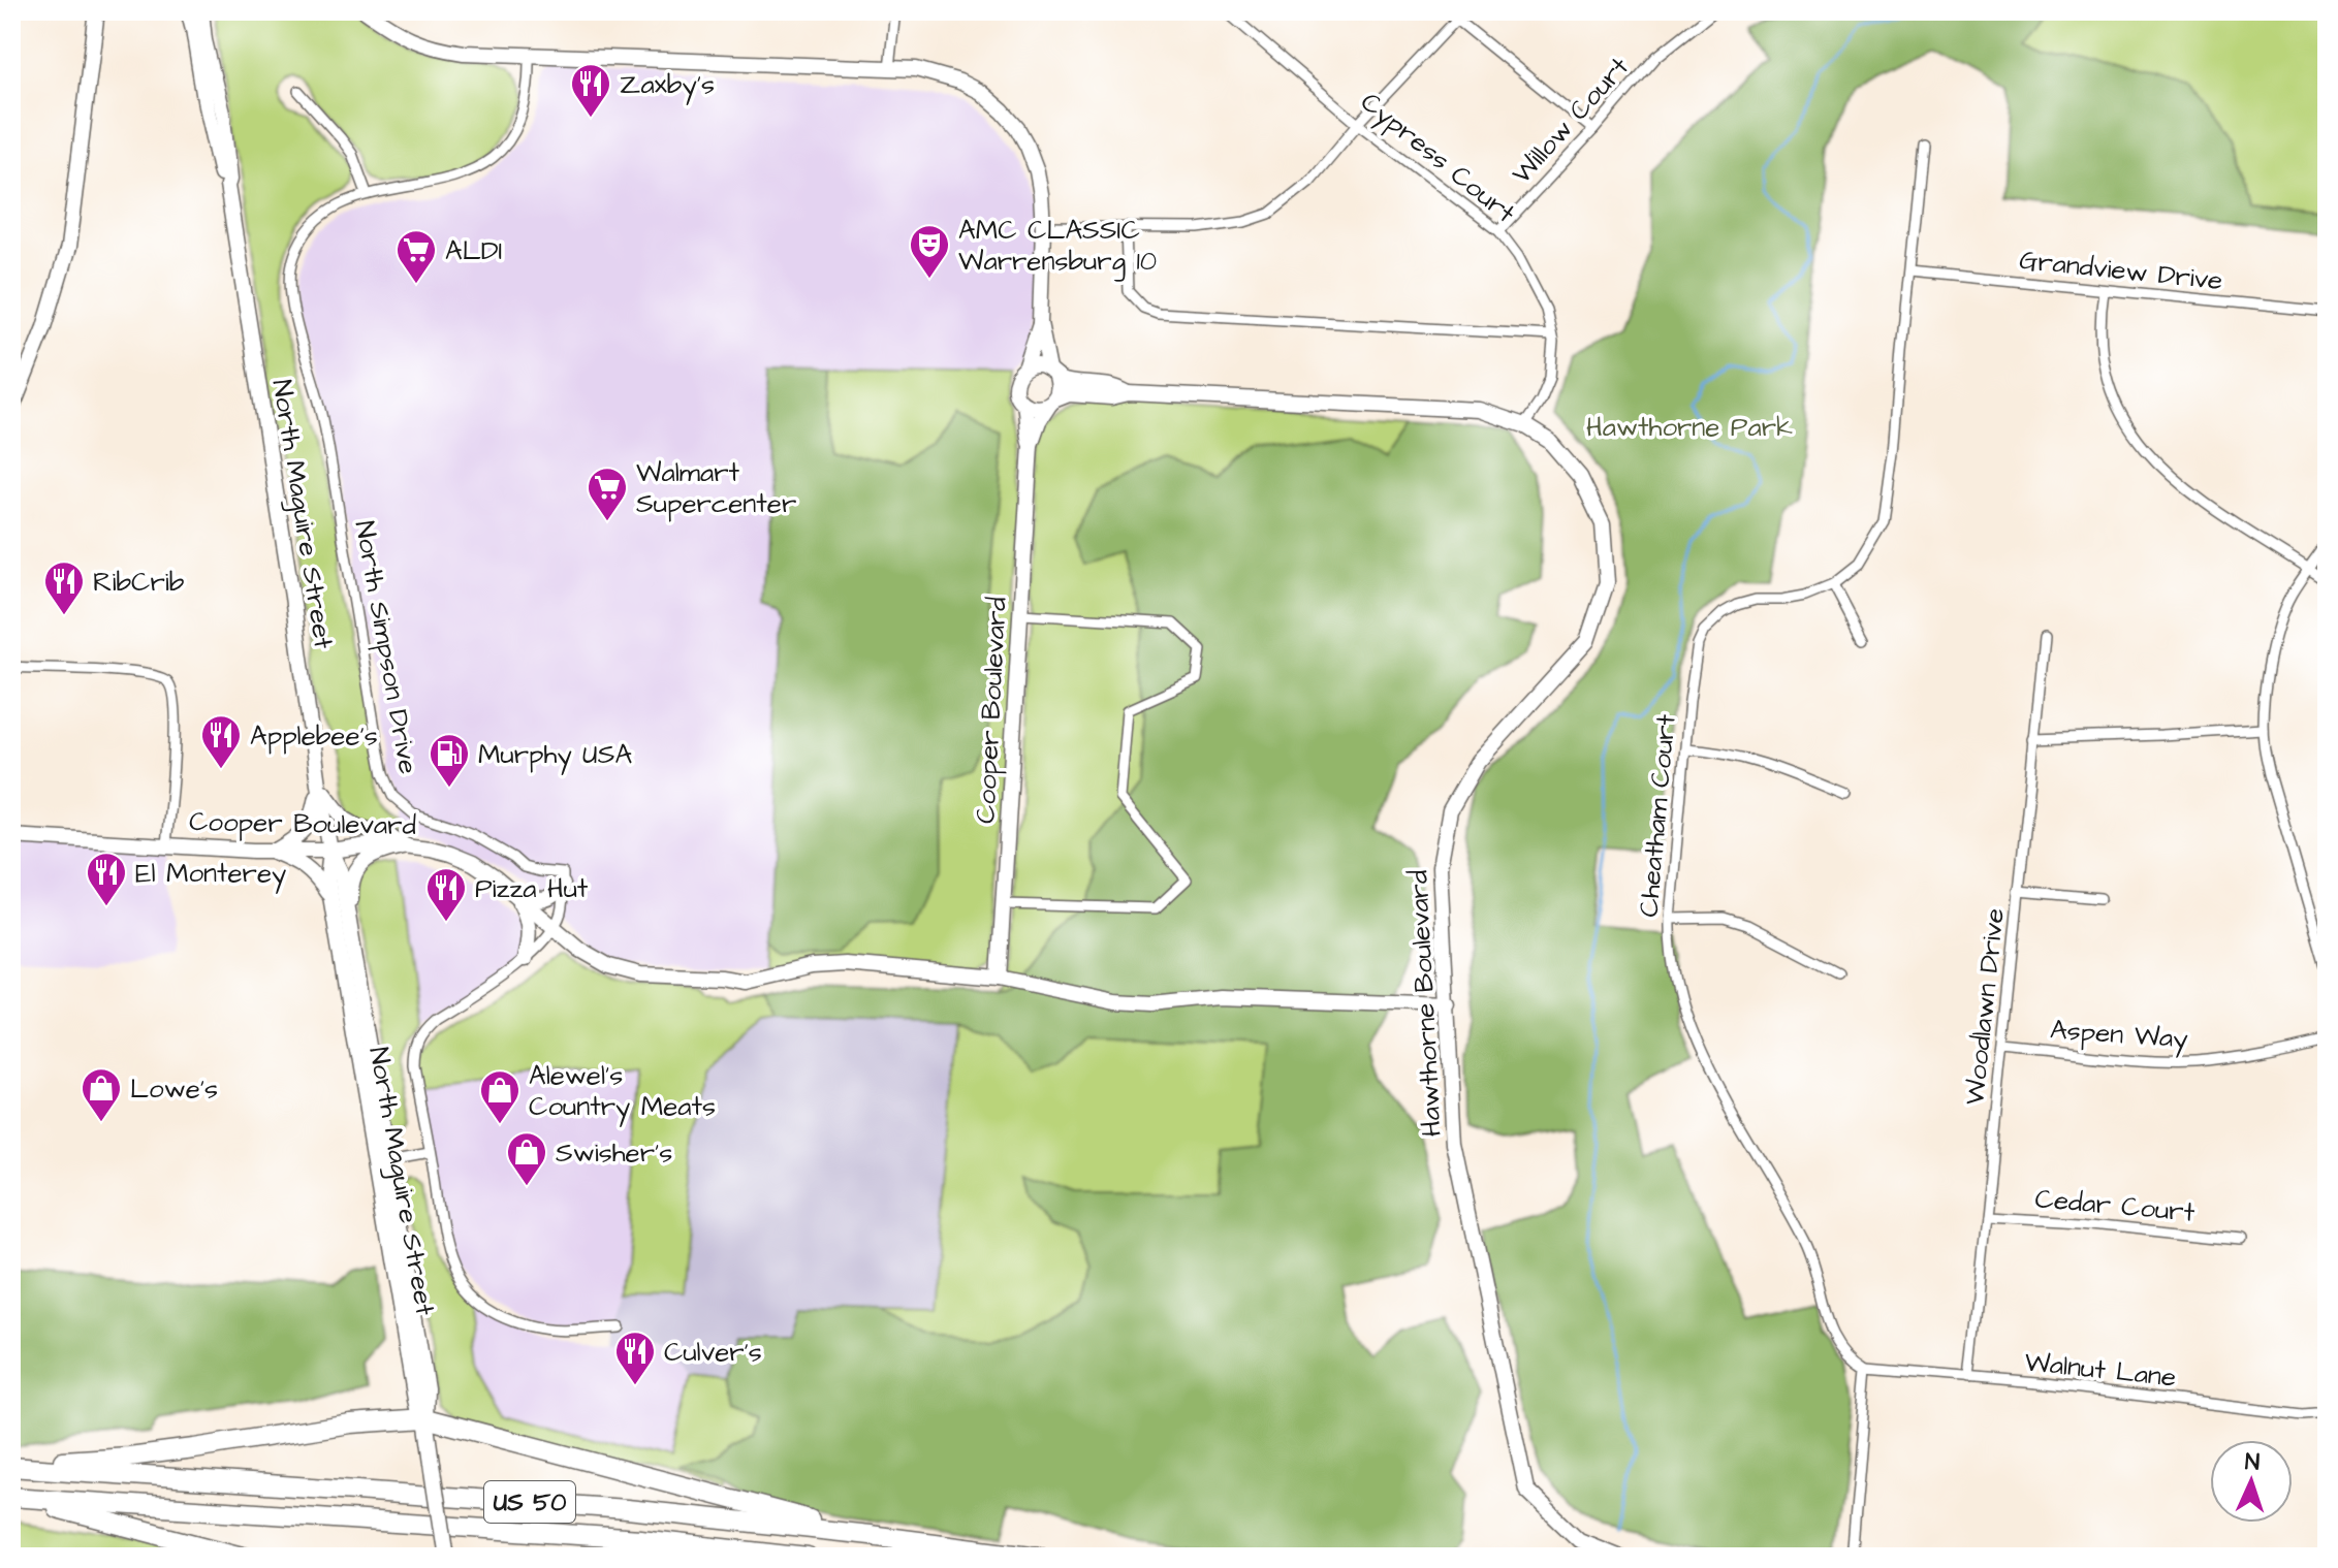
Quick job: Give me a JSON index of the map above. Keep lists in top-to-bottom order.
{
  "streets": {
    "highway": ["US 50"],
    "street": [
      "Willow Court",
      "Cypress Court",
      "Grandview Drive",
      "North Maguire Street",
      "North Simpson Drive",
      "Cooper Boulevard",
      "Cheatham Court",
      "Hawthorne Boulevard",
      "Woodlawn Drive",
      "Aspen Way",
      "Cedar Court",
      "Walnut Lane"
    ]
  },
  "crossings": [
    ["Willow Court", "Cypress Court"],
    ["Cypress Court", "Hawthorne Boulevard"],
    ["Grandview Drive", "Cheatham Court"],
    ["North Maguire Street", "Cooper Boulevard"],
    ["Cooper Boulevard", "Hawthorne Boulevard"],
    ["Cheatham Court", "Walnut Lane"],
    ["Woodlawn Drive", "Aspen Way"],
    ["Woodlawn Drive", "Cedar Court"],
    ["Woodlawn Drive", "Walnut Lane"]
  ],
  "parks": ["Hawthorne Park"],
  "places": {
    "restaurant": [
      "Zaxby's",
      "RibCrib",
      "Applebee's",
      "El Monterey",
      "Pizza Hut",
      "Culver's"
    ],
    "theatre": ["AMC CLASSIC Warrensburg 10"],
    "supermarket": ["ALDI", "Walmart Supercenter"],
    "fuel station": ["Murphy USA"],
    "shop": ["Lowe's", "Alewel's Country Meats", "Swisher's"]
  },
  "north": "top"
}
